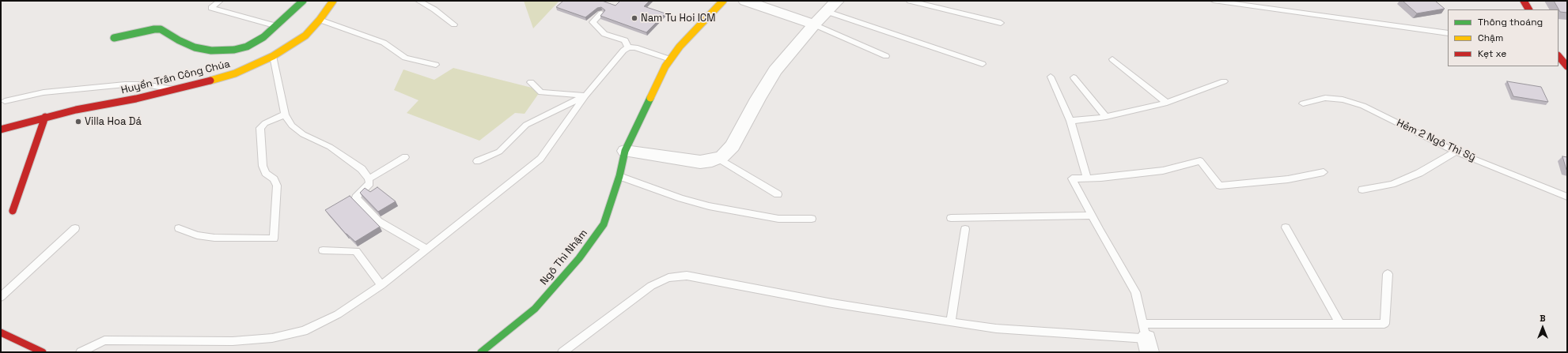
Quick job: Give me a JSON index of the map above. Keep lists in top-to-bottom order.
{
  "streets": {
    "street": ["Huyền Trân Công Chúa", "Ngô Thì Nhậm"],
    "lane": ["Hẻm 2 Ngô Thì Sỹ"]
  },
  "places": ["Nam Tu Hoi ICM", "Villa Hoa Dá"],
  "legend": ["Thông thoáng", "Chậm", "Kẹt xe"],
  "north": "top"
}
